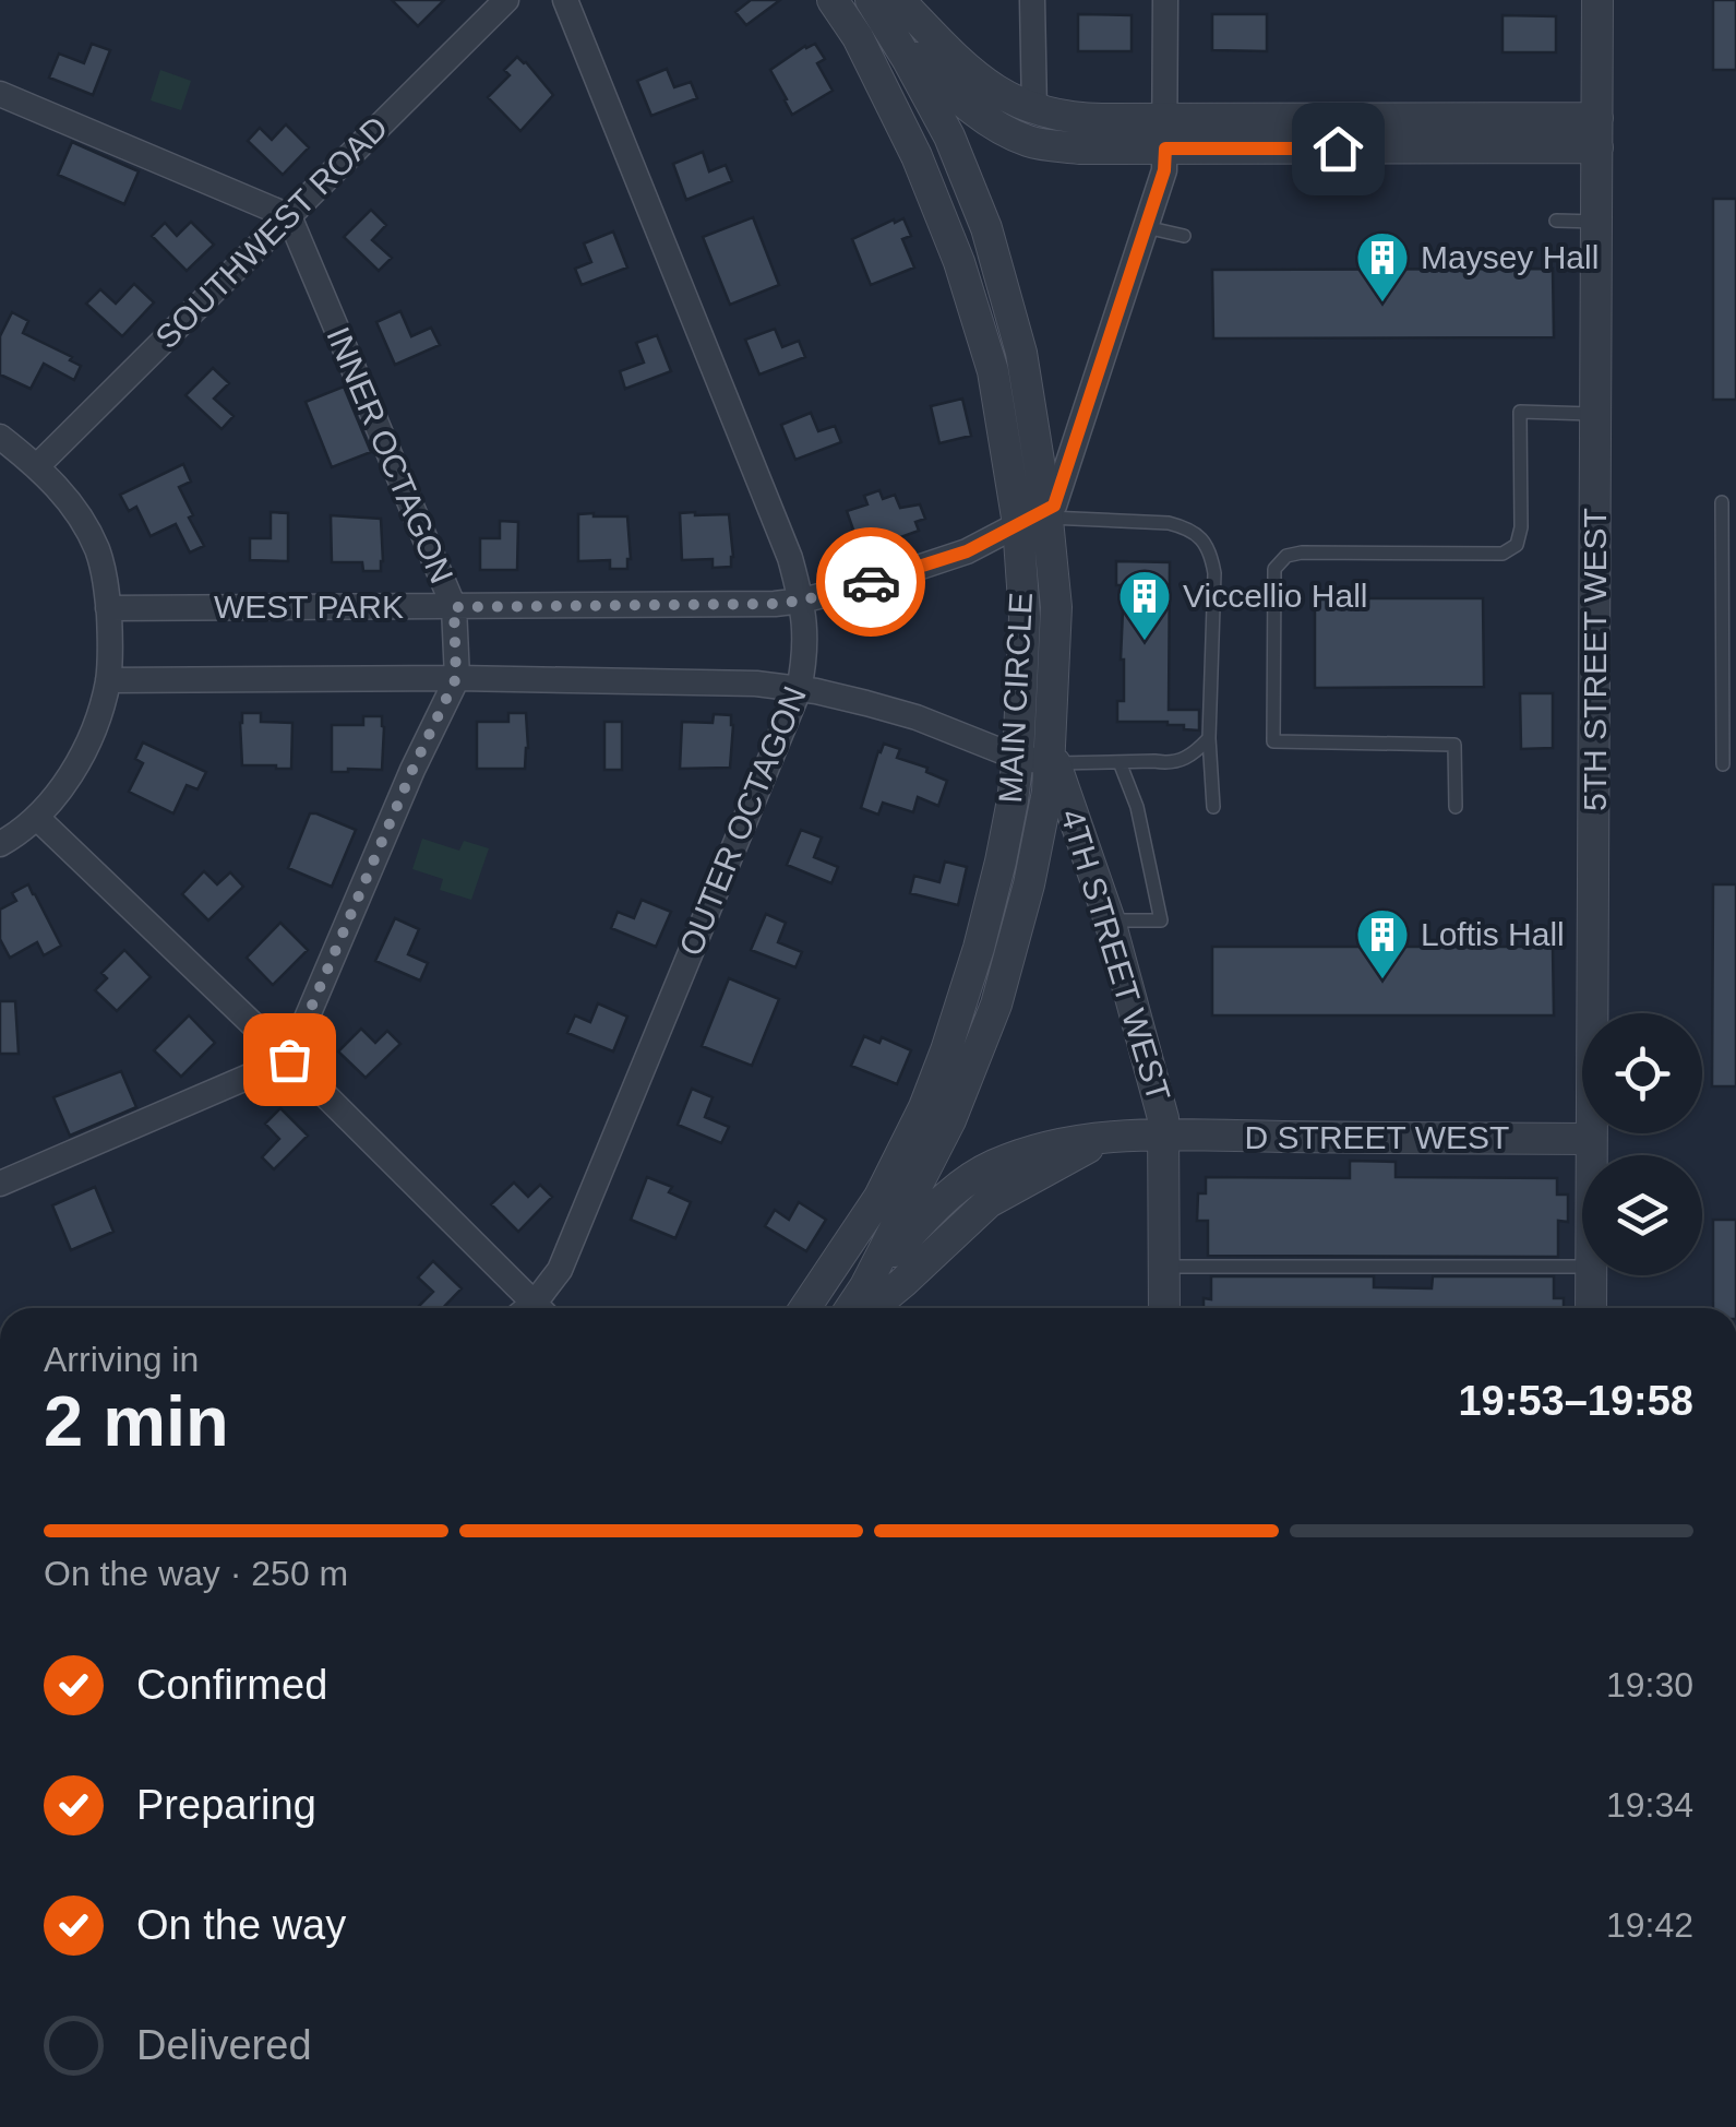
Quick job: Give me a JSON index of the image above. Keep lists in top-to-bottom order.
{
  "streets": {
    "street": [
      "SOUTHWEST ROAD",
      "INNER OCTAGON",
      "WEST PARK",
      "5TH STREET WEST",
      "MAIN CIRCLE",
      "OUTER OCTAGON",
      "4TH STREET WEST",
      "D STREET WEST"
    ]
  },
  "crossings": [
    ["SOUTHWEST ROAD", "INNER OCTAGON"],
    ["INNER OCTAGON", "WEST PARK"],
    ["WEST PARK", "MAIN CIRCLE"],
    ["WEST PARK", "OUTER OCTAGON"],
    ["5TH STREET WEST", "D STREET WEST"],
    ["MAIN CIRCLE", "4TH STREET WEST"],
    ["MAIN CIRCLE", "D STREET WEST"],
    ["4TH STREET WEST", "D STREET WEST"]
  ],
  "places": {
    "building": ["Maysey Hall", "Viccellio Hall", "Loftis Hall"]
  },
  "page": {
    "heading": ["2 min", "Arriving in", "19:53–19:58"],
    "bar": "On the way · 250 m",
    "list": [
      ["Confirmed", "19:30"],
      ["Preparing", "19:34"],
      ["On the way", "19:42"],
      "Delivered"
    ]
  }
}
